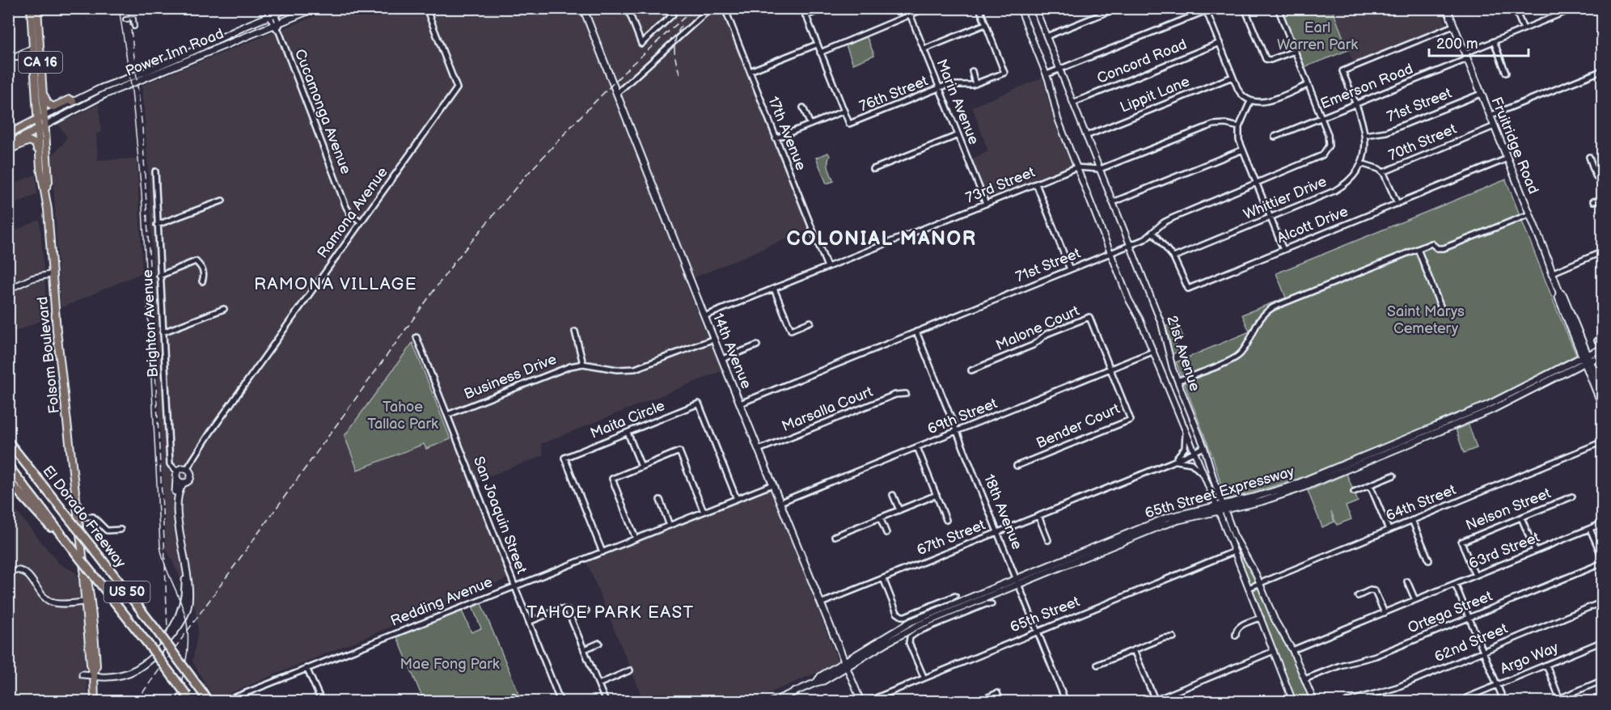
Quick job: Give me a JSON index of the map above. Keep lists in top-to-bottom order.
{
  "streets": {
    "highway": ["El Dorado Freeway", "US 50"],
    "main road": [
      "Power Inn Road",
      "CA 16",
      "Fruitridge Road",
      "Ramona Avenue",
      "14th Avenue",
      "Folsom Boulevard",
      "65th Street Expressway"
    ],
    "street": [
      "Concord Road",
      "Emerson Road",
      "76th Street",
      "Lippit Lane",
      "Marin Avenue",
      "71st Street",
      "Cucamonga Avenue",
      "17th Avenue",
      "70th Street",
      "73rd Street",
      "Whittier Drive",
      "Alcott Drive",
      "Brighton Avenue",
      "Malone Court",
      "21st Avenue",
      "Business Drive",
      "Marsalla Court",
      "69th Street",
      "Maita Circle",
      "Bender Court",
      "64th Street",
      "Nelson Street",
      "18th Avenue",
      "San Joaquin Street",
      "67th Street",
      "63rd Street",
      "Redding Avenue",
      "Ortega Street",
      "65th Street",
      "62nd Street",
      "Argo Way"
    ]
  },
  "crossings": [
    ["Power Inn Road", "Cucamonga Avenue"],
    ["Power Inn Road", "Folsom Boulevard"],
    ["Concord Road", "21st Avenue"],
    ["Emerson Road", "71st Street"],
    ["Emerson Road", "Fruitridge Road"],
    ["Emerson Road", "Whittier Drive"],
    ["76th Street", "Marin Avenue"],
    ["76th Street", "17th Avenue"],
    ["Lippit Lane", "21st Avenue"],
    ["Marin Avenue", "73rd Street"],
    ["71st Street", "Fruitridge Road"],
    ["71st Street", "Whittier Drive"],
    ["71st Street", "Alcott Drive"],
    ["71st Street", "14th Avenue"],
    ["71st Street", "21st Avenue"],
    ["71st Street", "18th Avenue"],
    ["Cucamonga Avenue", "Ramona Avenue"],
    ["17th Avenue", "73rd Street"],
    ["70th Street", "Fruitridge Road"],
    ["70th Street", "Whittier Drive"],
    ["Fruitridge Road", "Whittier Drive"],
    ["Fruitridge Road", "Alcott Drive"],
    ["Fruitridge Road", "65th Street Expressway"],
    ["73rd Street", "14th Avenue"],
    ["73rd Street", "21st Avenue"],
    ["Whittier Drive", "Alcott Drive"],
    ["Ramona Avenue", "Brighton Avenue"],
    ["Ramona Avenue", "Folsom Boulevard"],
    ["Malone Court", "69th Street"],
    ["Malone Court", "Bender Court"],
    ["14th Avenue", "Business Drive"],
    ["14th Avenue", "Marsalla Court"],
    ["14th Avenue", "69th Street"],
    ["14th Avenue", "65th Street Expressway"],
    ["14th Avenue", "67th Street"],
    ["14th Avenue", "Redding Avenue"],
    ["21st Avenue", "69th Street"],
    ["21st Avenue", "65th Street Expressway"],
    ["21st Avenue", "64th Street"],
    ["21st Avenue", "67th Street"],
    ["21st Avenue", "63rd Street"],
    ["21st Avenue", "Ortega Street"],
    ["21st Avenue", "65th Street"],
    ["Folsom Boulevard", "El Dorado Freeway"],
    ["Business Drive", "San Joaquin Street"],
    ["69th Street", "Bender Court"],
    ["69th Street", "18th Avenue"],
    ["Maita Circle", "Redding Avenue"],
    ["65th Street Expressway", "18th Avenue"],
    ["Nelson Street", "63rd Street"],
    ["18th Avenue", "67th Street"],
    ["18th Avenue", "65th Street"],
    ["San Joaquin Street", "Redding Avenue"]
  ],
  "districts": ["COLONIAL MANOR", "RAMONA VILLAGE", "TAHOE PARK EAST"],
  "parks": [
    "Earl Warren Park",
    "Saint Marys Cemetery",
    "Tahoe Tallac Park",
    "Mae Fong Park"
  ],
  "scale_bar": "200 m"
}
